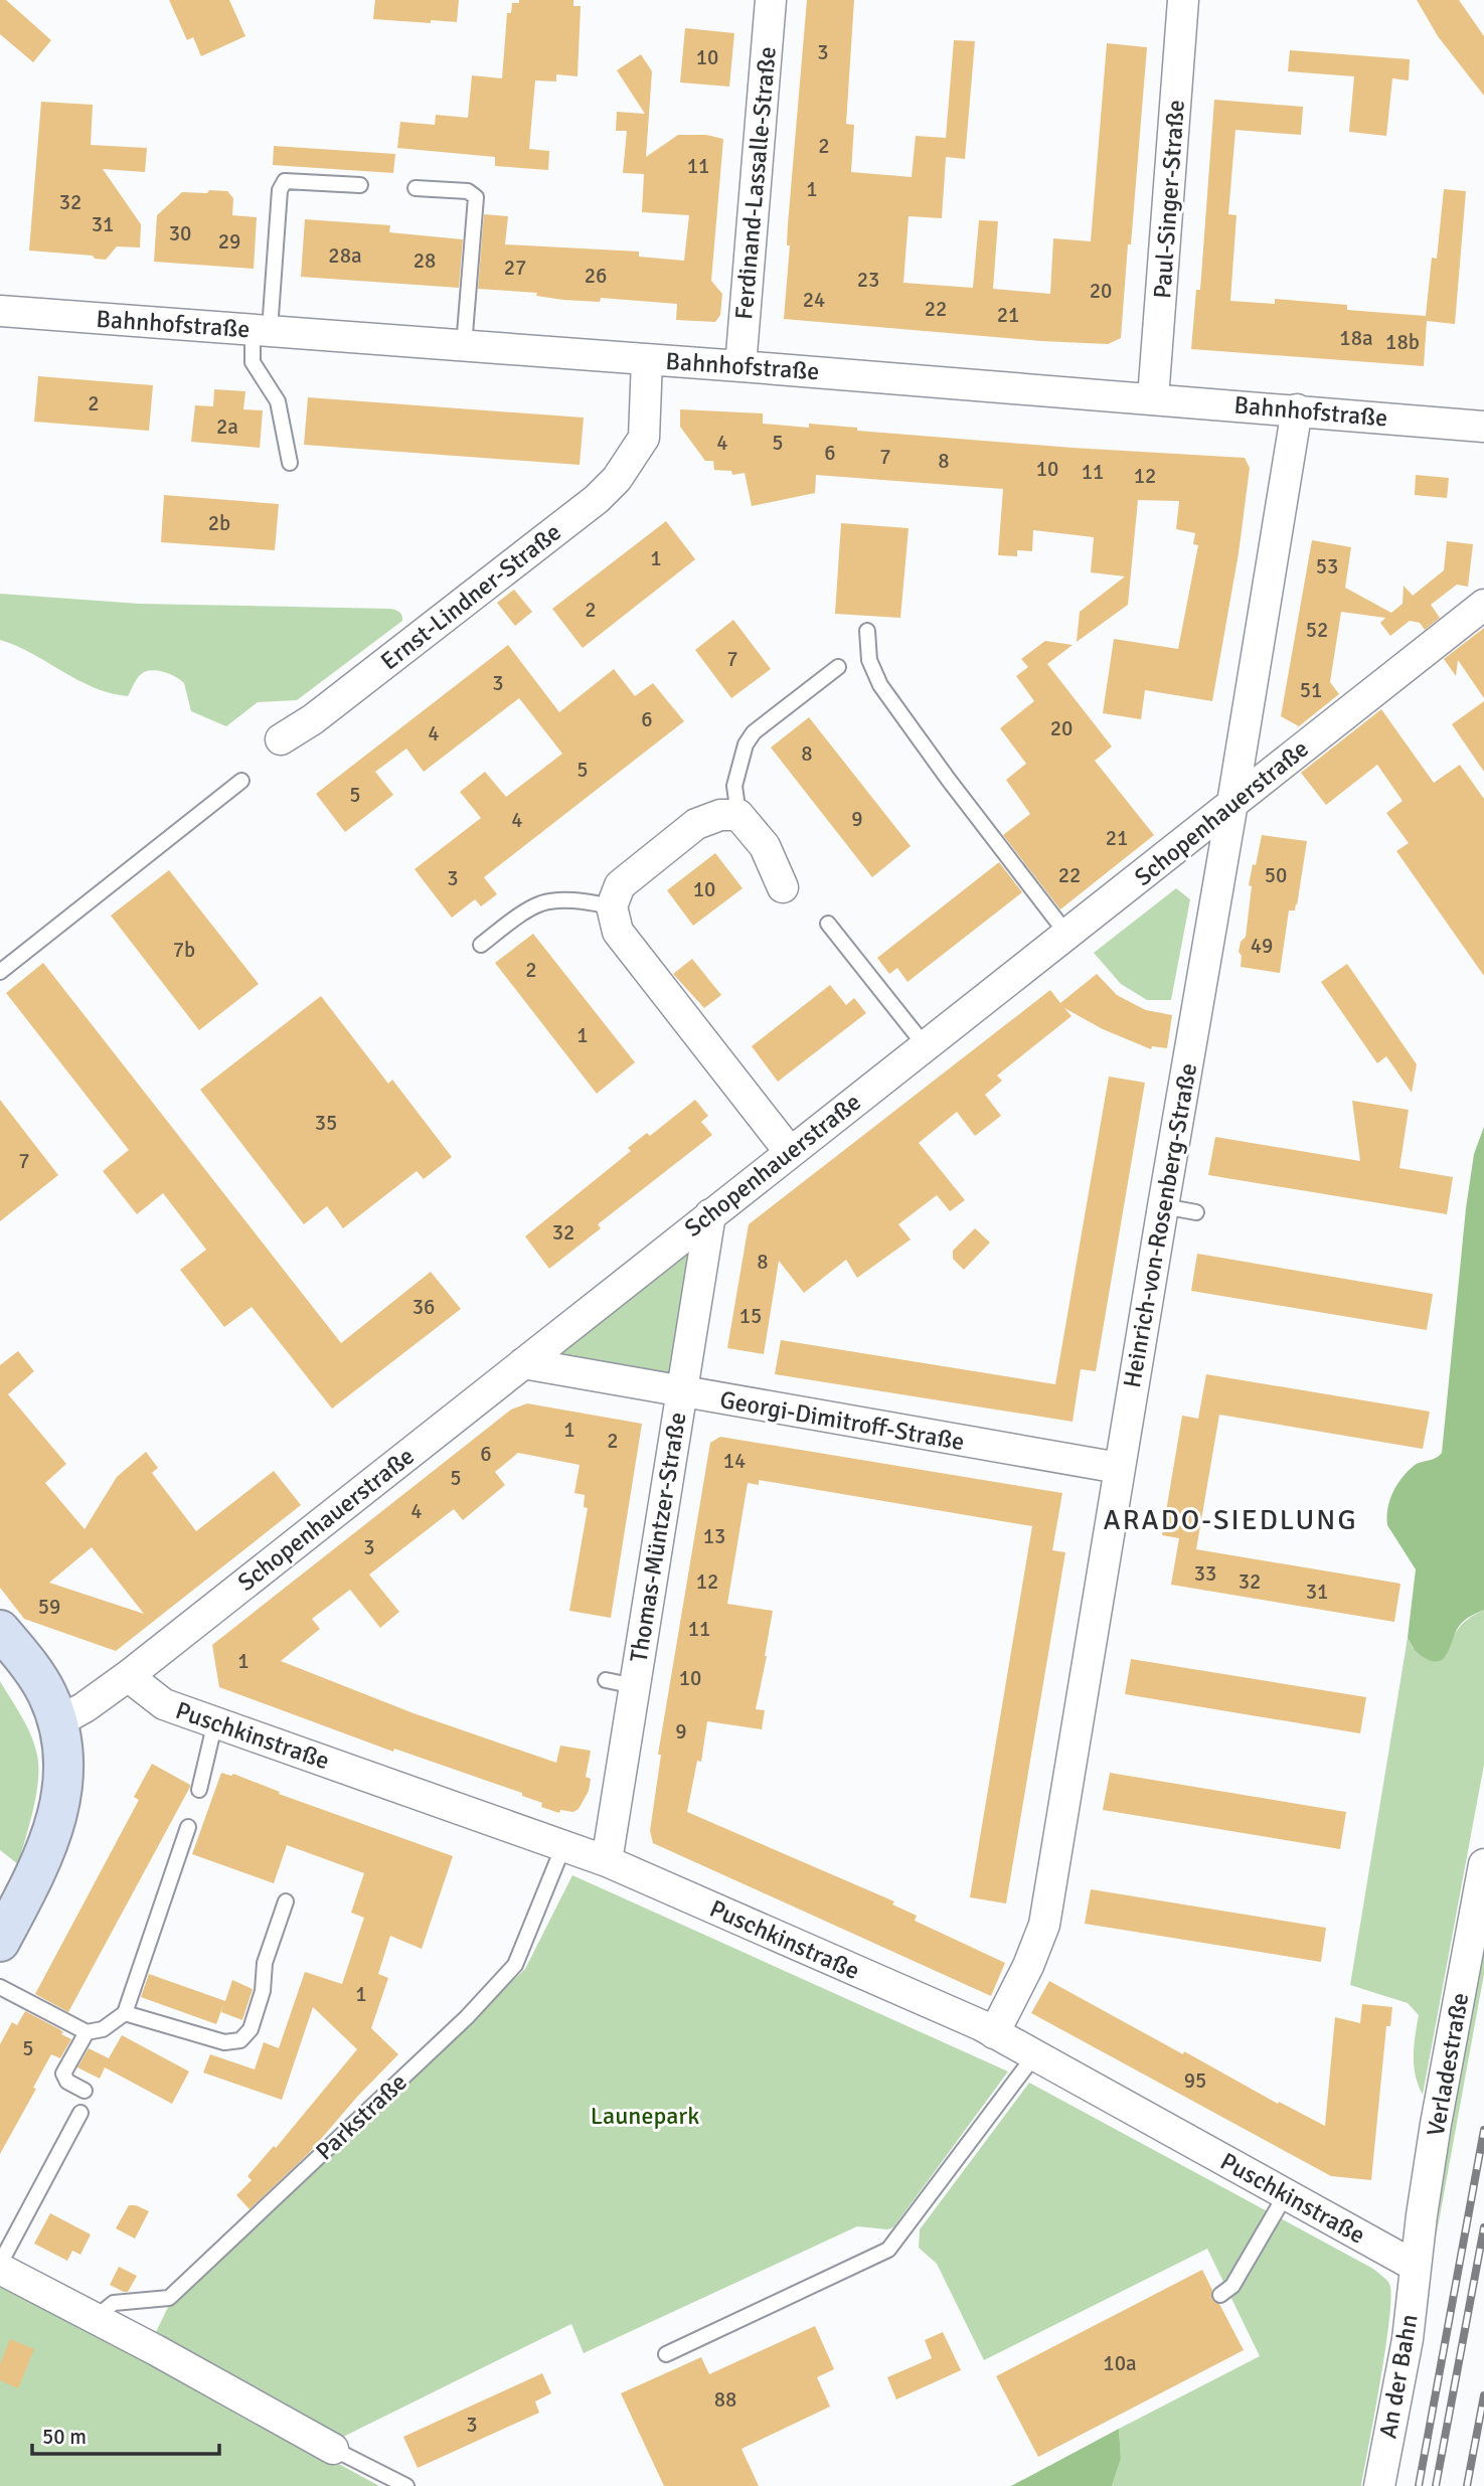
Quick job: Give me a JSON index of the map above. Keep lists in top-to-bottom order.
{
  "streets": {
    "street": [
      "Ferdinand-Lassalle-Straße",
      "Paul-Singer-Straße",
      "Bahnhofstraße",
      "Ernst-Lindner-Straße",
      "Schopenhauerstraße",
      "Heinrich-von-Rosenberg-Straße",
      "Georgi-Dimitroff-Straße",
      "Thomas-Müntzer-Straße",
      "Puschkinstraße",
      "Verladestraße",
      "An der Bahn"
    ],
    "lane": ["Parkstraße"]
  },
  "crossings": [
    ["Ferdinand-Lassalle-Straße", "Bahnhofstraße"],
    ["Paul-Singer-Straße", "Bahnhofstraße"],
    ["Bahnhofstraße", "Ernst-Lindner-Straße"],
    ["Bahnhofstraße", "Heinrich-von-Rosenberg-Straße"],
    ["Schopenhauerstraße", "Heinrich-von-Rosenberg-Straße"],
    ["Schopenhauerstraße", "Georgi-Dimitroff-Straße"],
    ["Schopenhauerstraße", "Thomas-Müntzer-Straße"],
    ["Schopenhauerstraße", "Puschkinstraße"],
    ["Heinrich-von-Rosenberg-Straße", "Georgi-Dimitroff-Straße"],
    ["Heinrich-von-Rosenberg-Straße", "Puschkinstraße"],
    ["Georgi-Dimitroff-Straße", "Thomas-Müntzer-Straße"],
    ["Thomas-Müntzer-Straße", "Puschkinstraße"],
    ["Puschkinstraße", "Verladestraße"],
    ["Puschkinstraße", "Parkstraße"],
    ["Puschkinstraße", "An der Bahn"],
    ["Verladestraße", "An der Bahn"]
  ],
  "districts": ["ARADO-SIEDLUNG"],
  "parks": ["Launepark"],
  "house_numbers": [
    "3",
    "10",
    "2",
    "11",
    "1",
    "32",
    "31",
    "30",
    "29",
    "28a",
    "28",
    "27",
    "26",
    "23",
    "20",
    "24",
    "22",
    "21",
    "18a",
    "18b",
    "2",
    "2a",
    "4",
    "5",
    "6",
    "7",
    "8",
    "10",
    "11",
    "12",
    "2b",
    "1",
    "53",
    "2",
    "52",
    "7",
    "3",
    "51",
    "6",
    "20",
    "4",
    "8",
    "5",
    "5",
    "9",
    "4",
    "21",
    "22",
    "50",
    "3",
    "10",
    "49",
    "7b",
    "2",
    "1",
    "35",
    "7",
    "32",
    "8",
    "36",
    "15",
    "1",
    "2",
    "6",
    "14",
    "5",
    "4",
    "13",
    "3",
    "33",
    "12",
    "32",
    "31",
    "59",
    "11",
    "1",
    "10",
    "9",
    "1",
    "5",
    "95",
    "10a",
    "88",
    "3"
  ],
  "scale_bar": "50 m"
}
